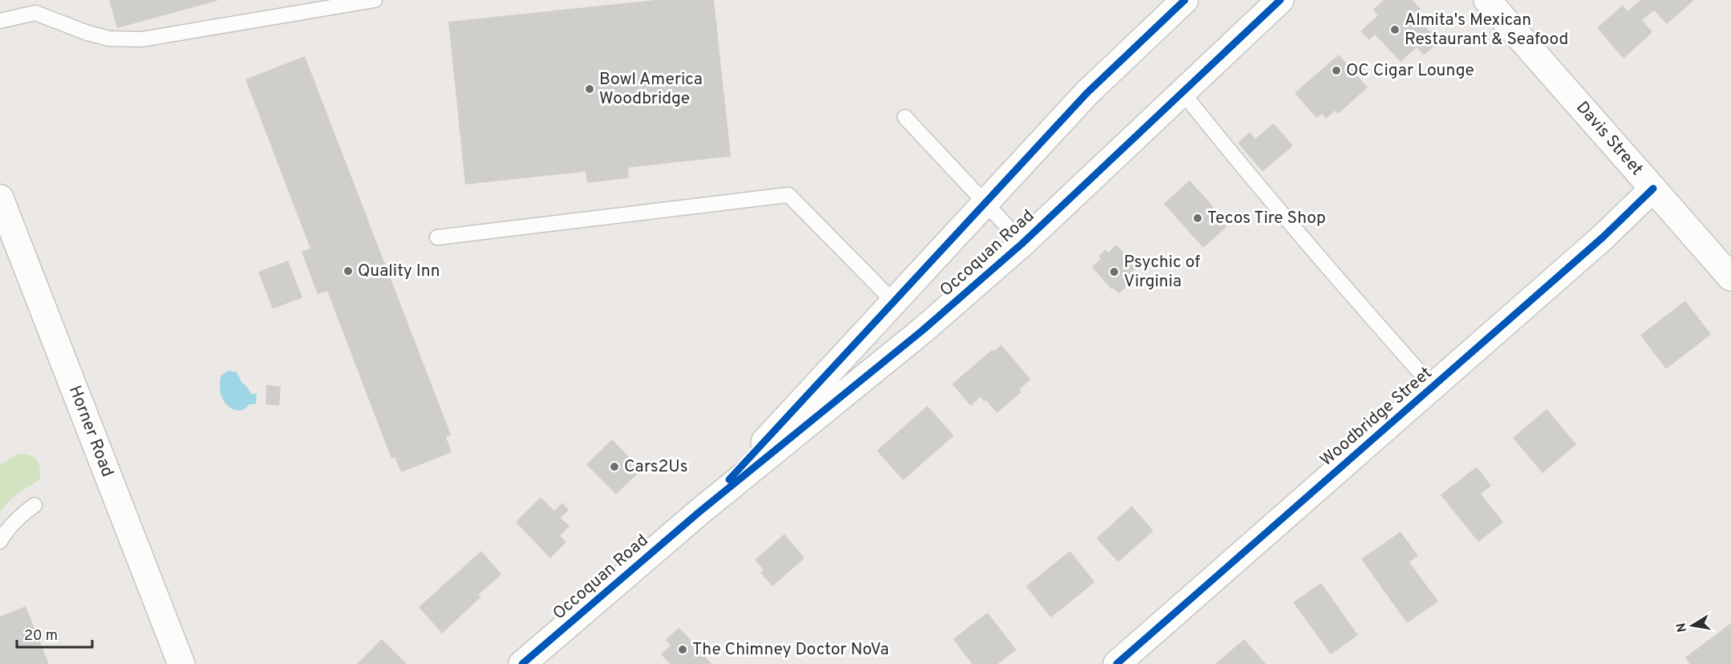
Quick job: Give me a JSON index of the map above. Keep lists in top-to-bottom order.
{
  "streets": {
    "main road": [
      "Davis Street",
      "Occoquan Road",
      "Woodbridge Street",
      "Horner Road"
    ]
  },
  "crossings": [
    ["Davis Street", "Woodbridge Street"]
  ],
  "places": [
    "Almita's Mexican Restaurant & Seafood",
    "OC Cigar Lounge",
    "Bowl America Woodbridge",
    "Tecos Tire Shop",
    "Quality Inn",
    "Psychic of Virginia",
    "Cars2Us",
    "The Chimney Doctor NoVa"
  ],
  "scale_bar": "20 m",
  "north": "left"
}
